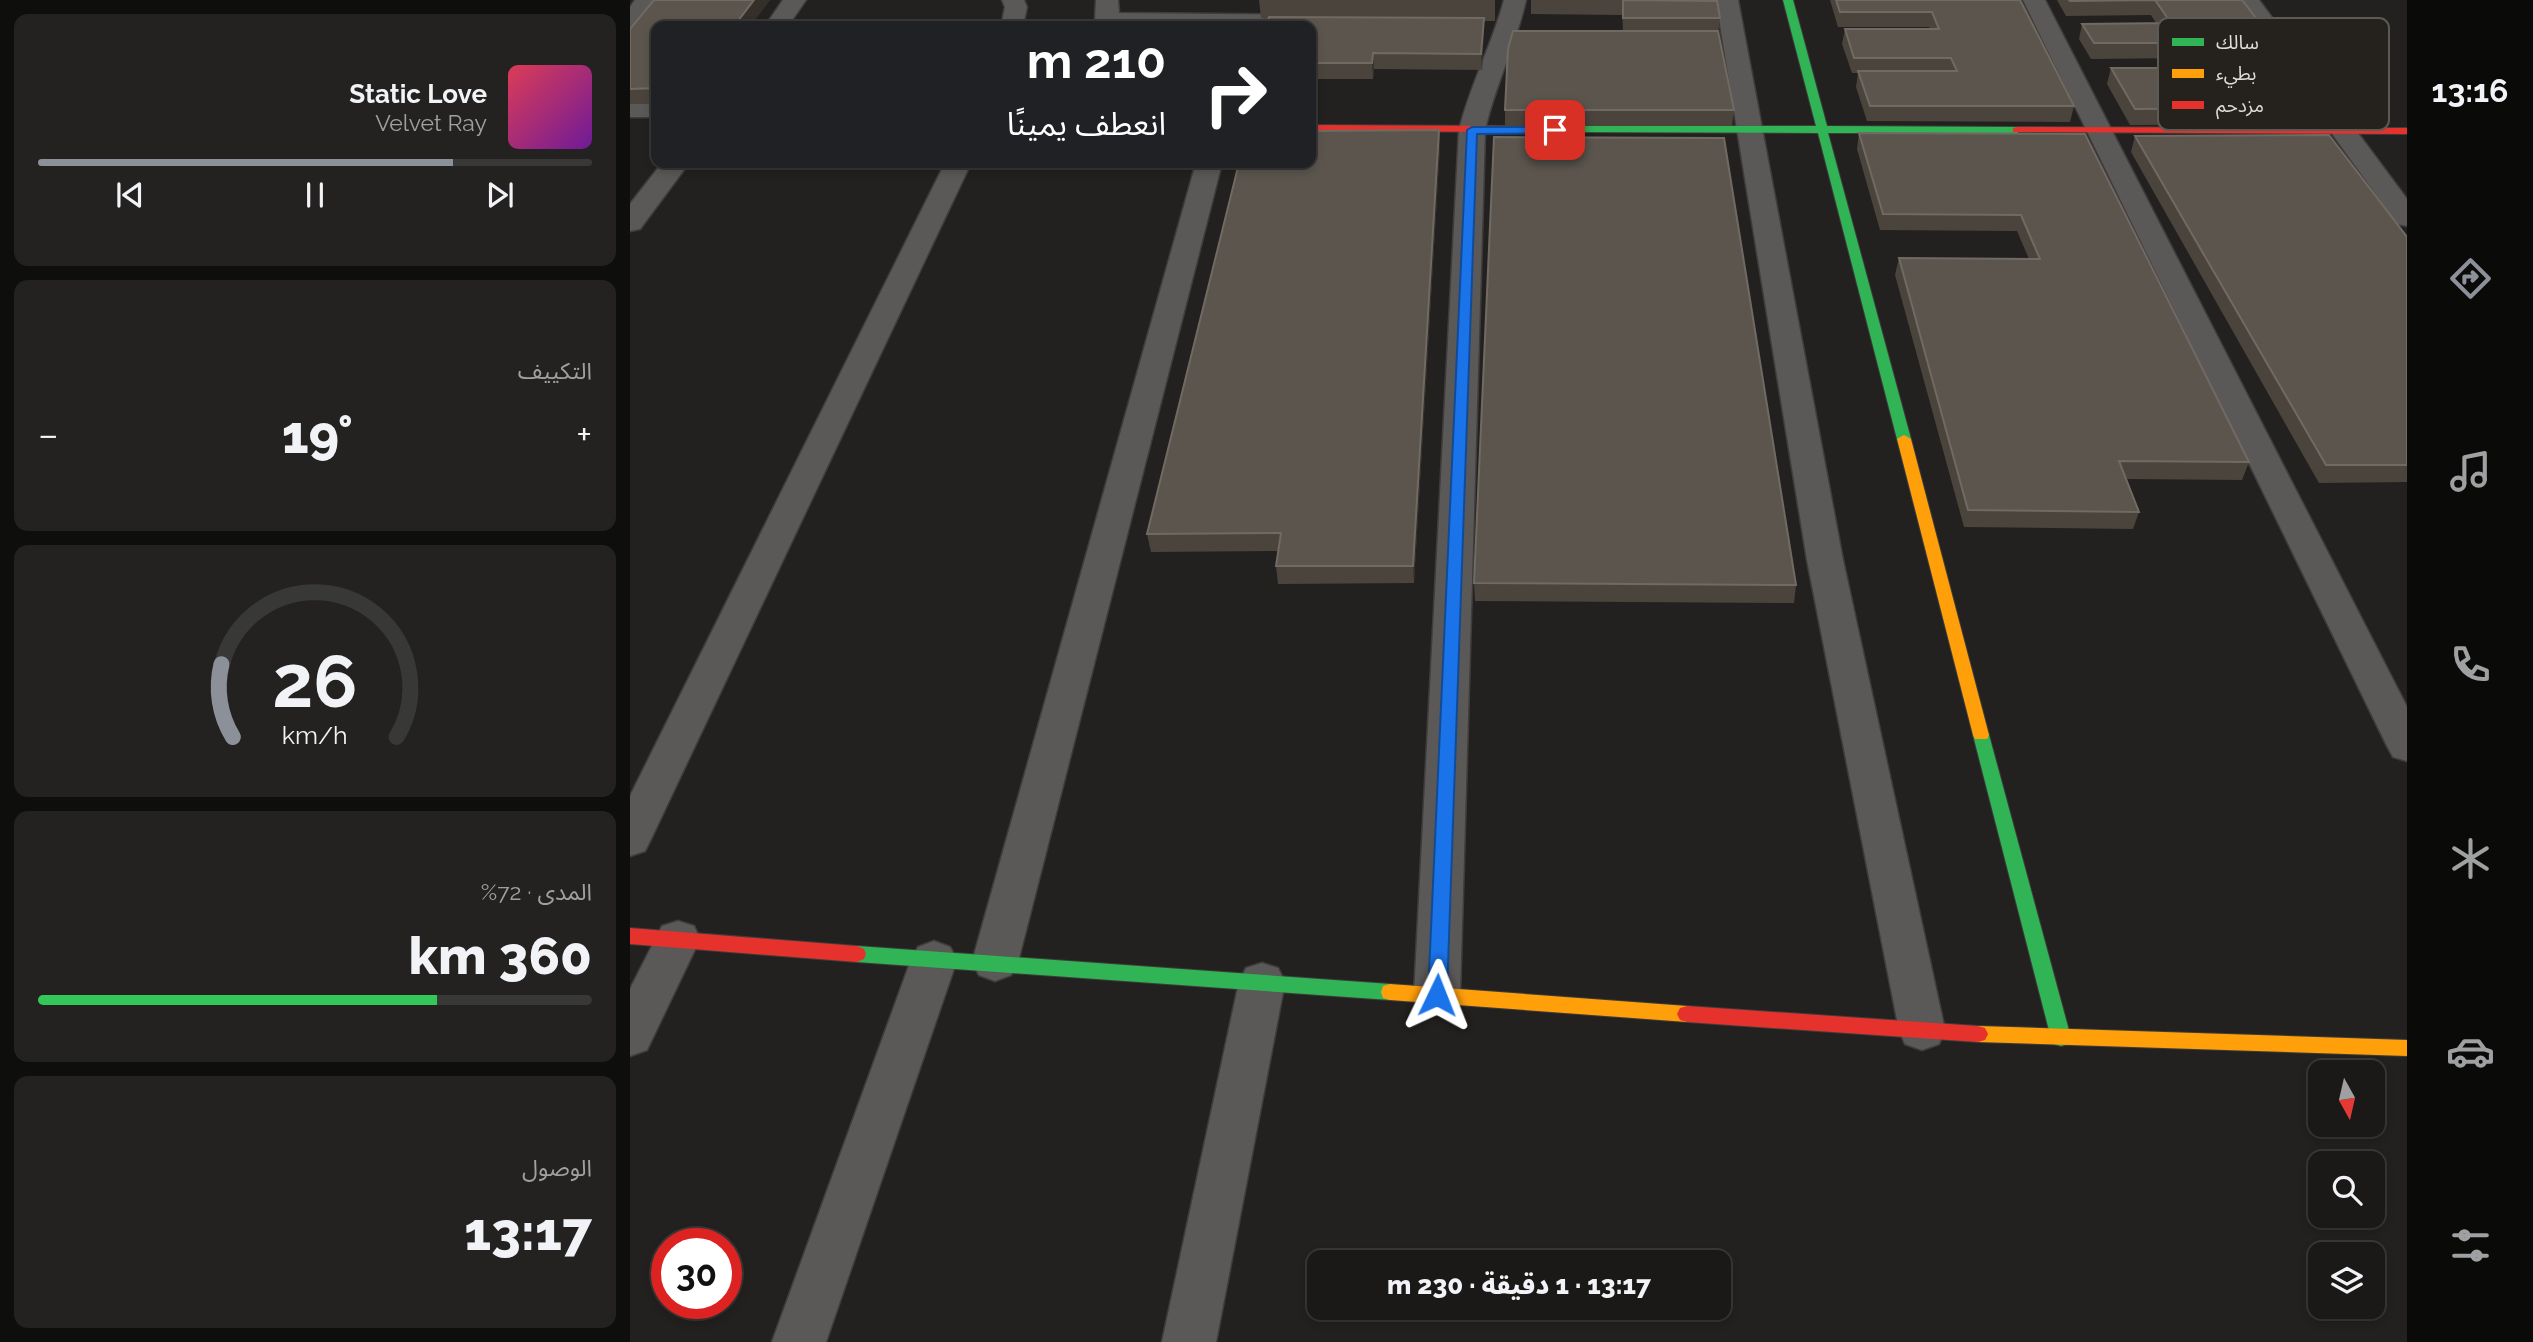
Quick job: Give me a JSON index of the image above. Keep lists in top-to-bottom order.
{
  "legend": ["سالك", "بطيء", "مزدحم"],
  "north": "bottom",
  "page": {
    "tabs": "13:16",
    "turn": ["210 m", "انعطف يمينًا"],
    "song": ["Static Love", "Velvet Ray"],
    "tile": [
      "التكييف",
      ["المدى · 72%", "360 km"],
      ["الوصول", "13:17"]
    ],
    "heat": ["−", "19°", "+"],
    "limit": "30",
    "trip": "13:17 · 1 دقيقة · 230 m",
    "gauge": ["26", "km/h"]
  }
}
